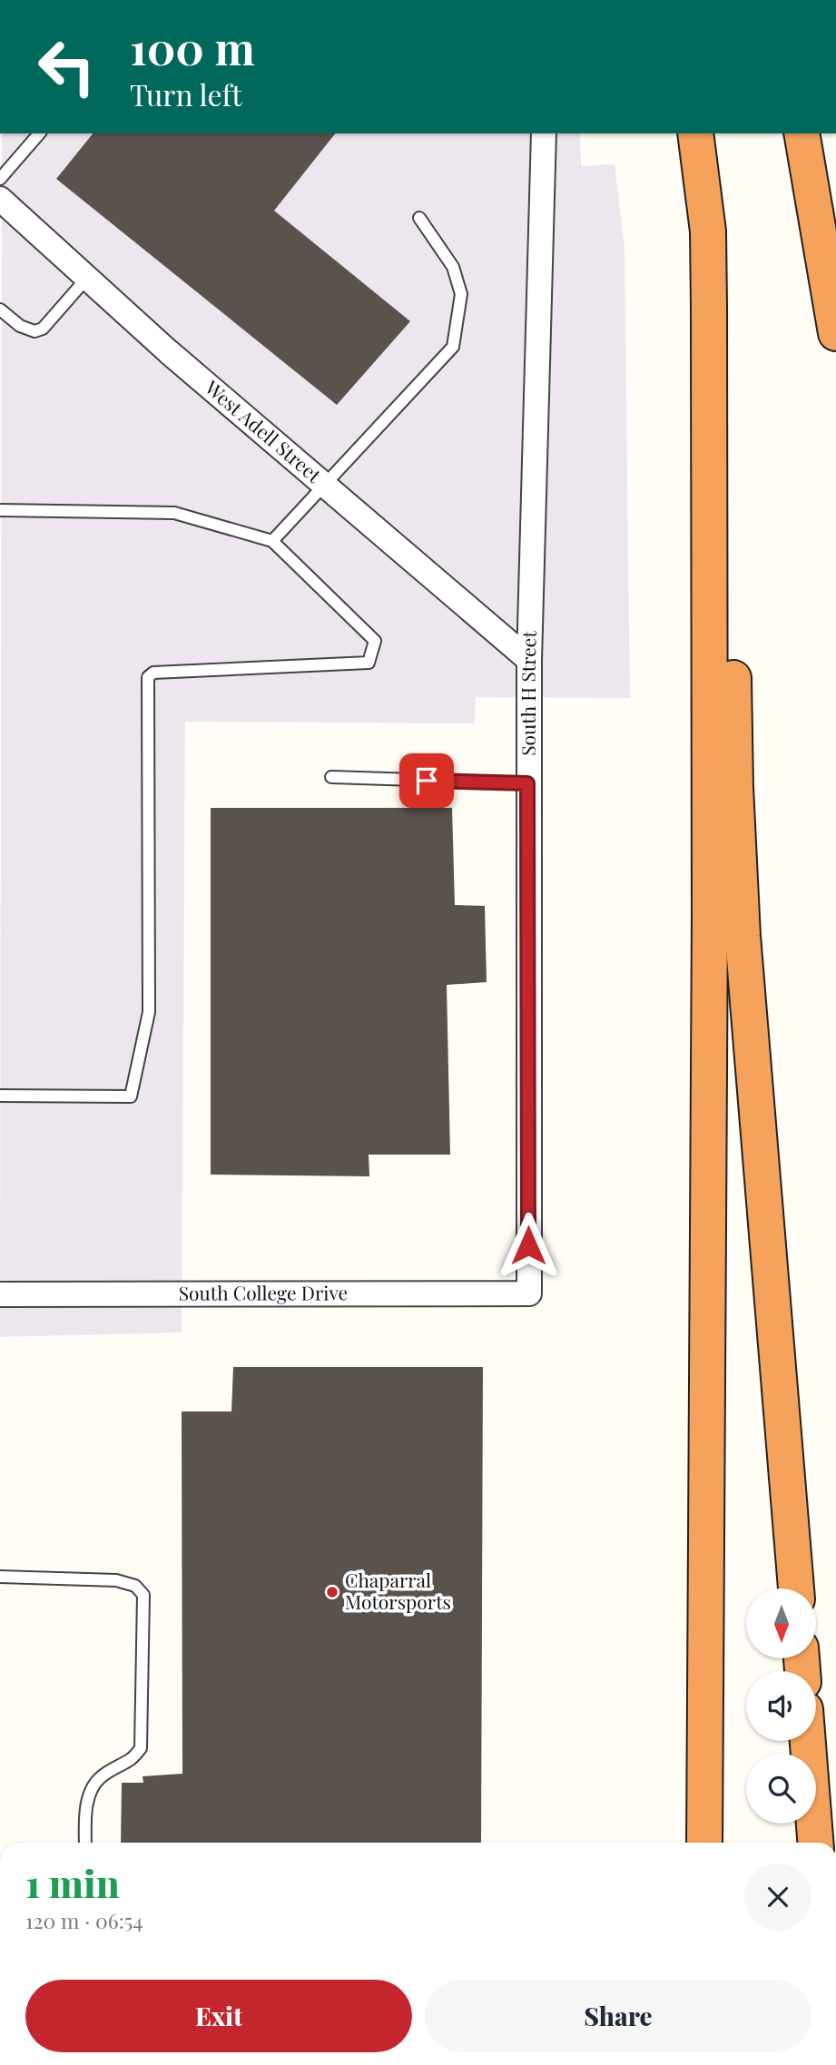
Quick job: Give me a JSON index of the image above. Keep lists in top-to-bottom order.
{
  "streets": {
    "street": ["West Adell Street", "South H Street", "South College Drive"]
  },
  "crossings": [
    ["West Adell Street", "South H Street"],
    ["South H Street", "South College Drive"]
  ],
  "places": ["Chaparral Motorsports"],
  "north": "bottom",
  "page": {
    "turn": ["100 m", "Turn left"],
    "heading": ["1 min", "120 m · 06:54"],
    "buttons": ["Exit", "Share"]
  }
}
